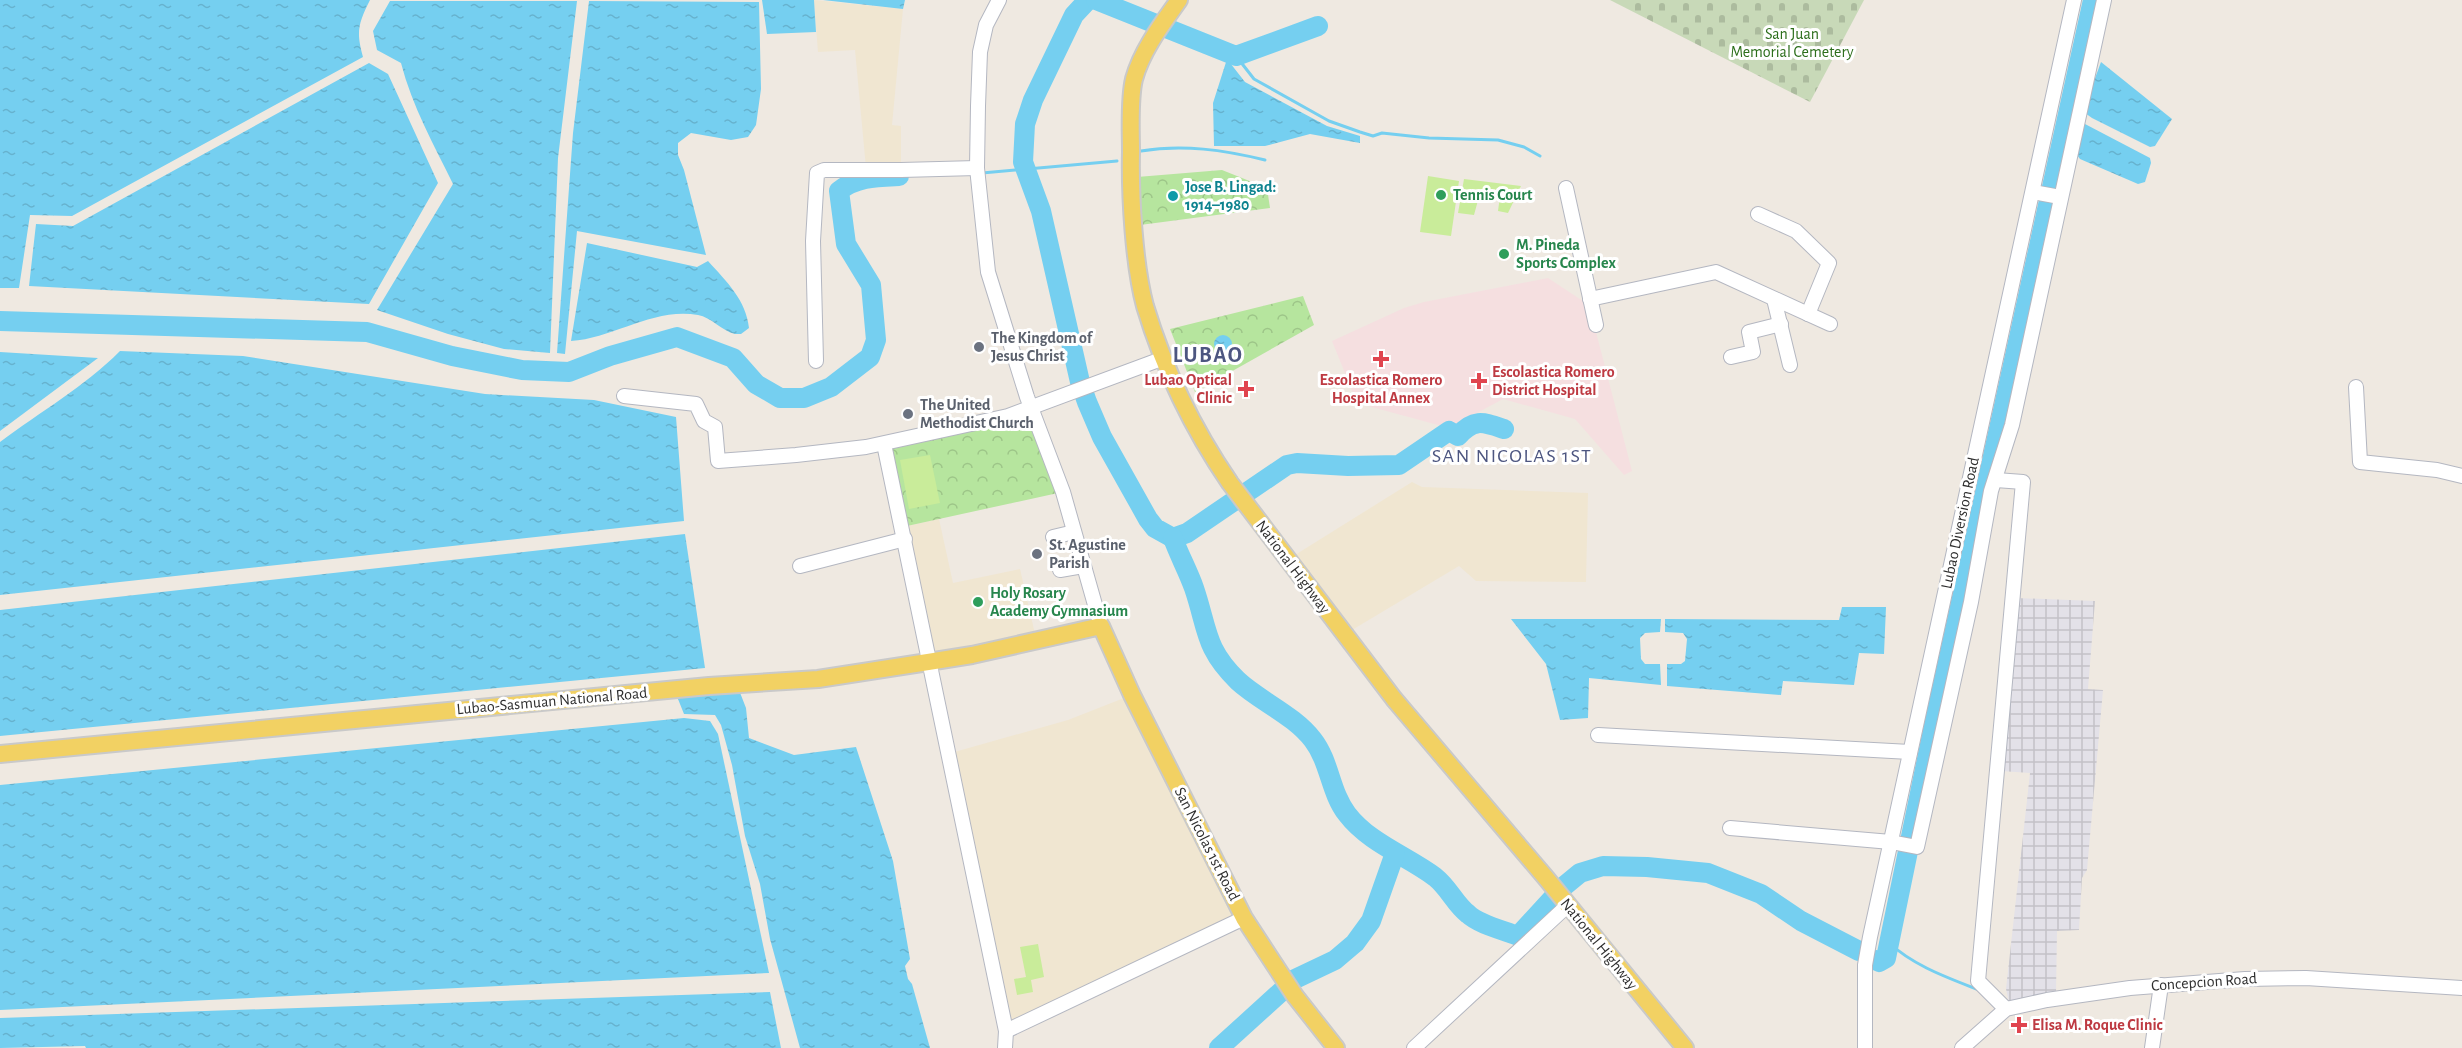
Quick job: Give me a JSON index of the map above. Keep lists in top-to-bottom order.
{
  "streets": {
    "main road": ["National Highway", "Lubao-Sasmuan National Road", "San Nicolas 1st Road"],
    "street": ["Lubao Diversion Road", "Concepcion Road"]
  },
  "crossings": [
    ["Lubao-Sasmuan National Road", "San Nicolas 1st Road"]
  ],
  "districts": ["LUBAO", "SAN NICOLAS 1ST"],
  "parks": ["San Juan Memorial Cemetery"],
  "places": {
    "other": [
      "Tennis Court",
      "Jose B. Lingad: 1914–1980",
      "M. Pineda Sports Complex",
      "The Kingdom of Jesus Christ",
      "The United Methodist Church",
      "St. Agustine Parish",
      "Holy Rosary Academy Gymnasium"
    ],
    "health": [
      "Escolastica Romero Hospital Annex",
      "Escolastica Romero District Hospital",
      "Lubao Optical Clinic",
      "Elisa M. Roque Clinic"
    ]
  }
}
